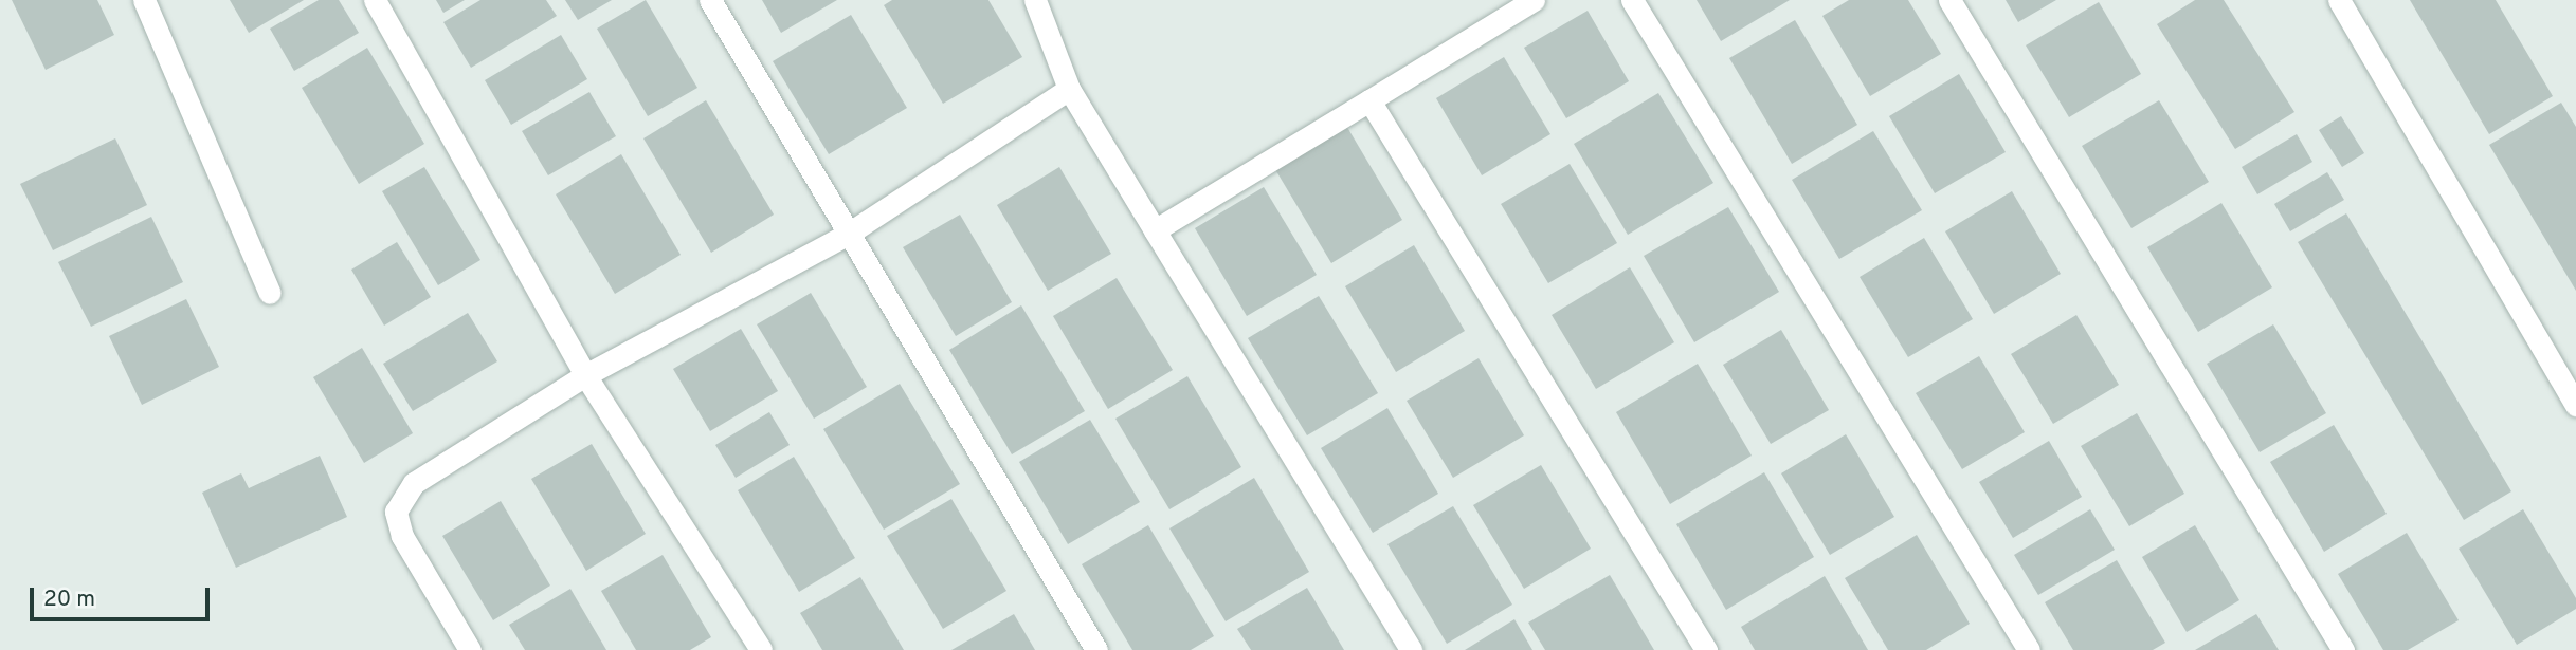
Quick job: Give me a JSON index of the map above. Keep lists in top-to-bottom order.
{
  "scale_bar": "20 m"
}
